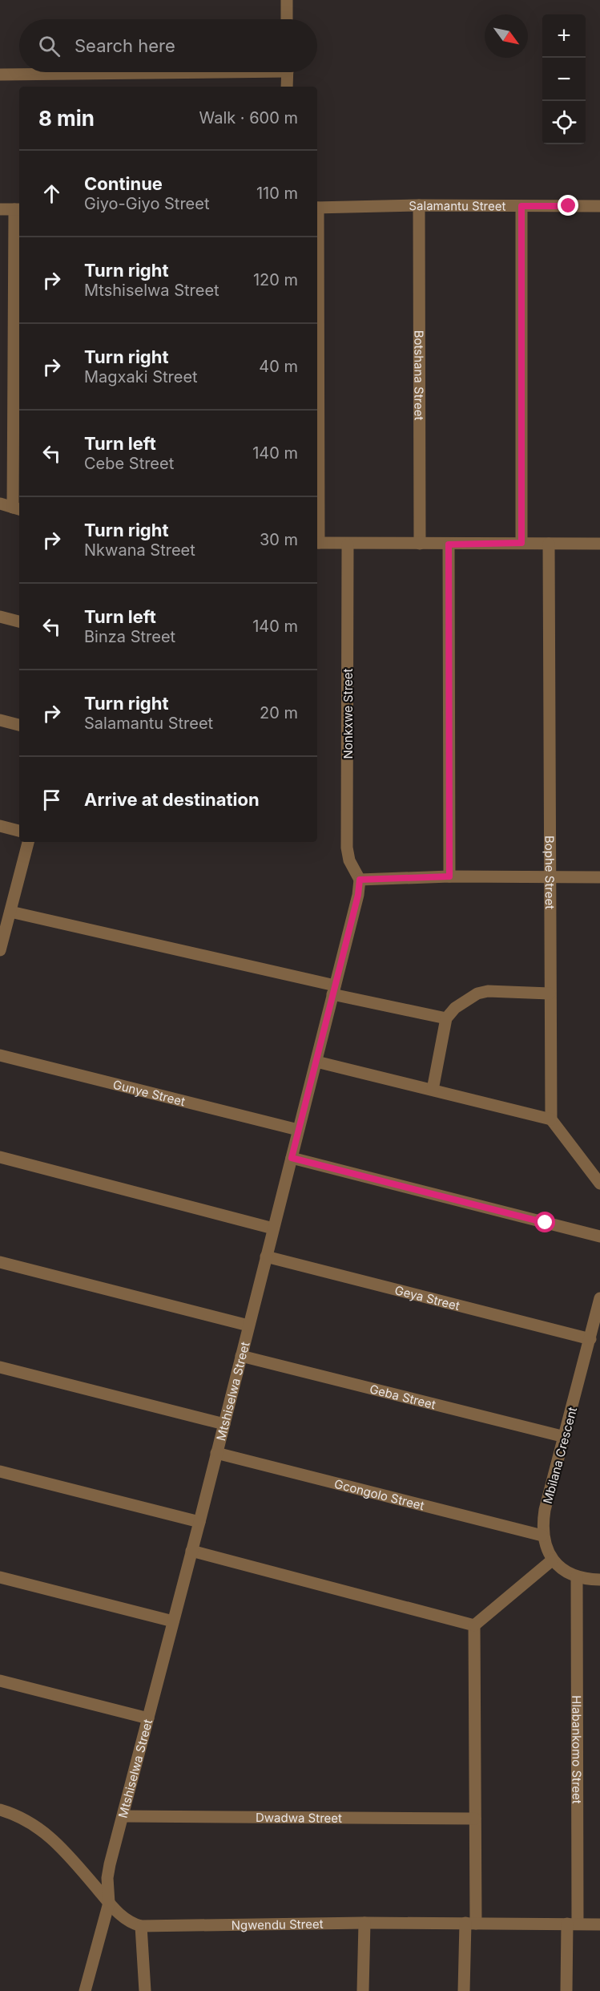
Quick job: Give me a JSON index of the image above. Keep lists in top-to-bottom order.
{
  "streets": {
    "street": [
      "Salamantu Street",
      "Botshana Street",
      "Nonkxwe Street",
      "Bophe Street",
      "Gunye Street",
      "Geya Street",
      "Mtshiselwa Street",
      "Geba Street",
      "Mbilana Crescent",
      "Gcongolo Street",
      "Hlabankomo Street",
      "Dwadwa Street",
      "Ngwendu Street"
    ]
  },
  "crossings": [
    ["Salamantu Street", "Botshana Street"],
    ["Nonkxwe Street", "Mtshiselwa Street"],
    ["Gunye Street", "Mtshiselwa Street"],
    ["Geya Street", "Mtshiselwa Street"],
    ["Geya Street", "Mbilana Crescent"],
    ["Mtshiselwa Street", "Geba Street"],
    ["Mtshiselwa Street", "Gcongolo Street"],
    ["Mtshiselwa Street", "Dwadwa Street"],
    ["Geba Street", "Mbilana Crescent"],
    ["Mbilana Crescent", "Gcongolo Street"],
    ["Hlabankomo Street", "Ngwendu Street"]
  ],
  "north": "bottom right",
  "page": {
    "map_buttons": ["+", "−"],
    "search": "Search here",
    "heading": ["8 min", "Walk · 600 m"],
    "list": [
      ["Continue", "Giyo-Giyo Street", "110 m"],
      ["Turn right", "Mtshiselwa Street", "120 m"],
      ["Turn right", "Magxaki Street", "40 m"],
      ["Turn left", "Cebe Street", "140 m"],
      ["Turn right", "Nkwana Street", "30 m"],
      ["Turn left", "Binza Street", "140 m"],
      ["Turn right", "Salamantu Street", "20 m"],
      "Arrive at destination"
    ]
  }
}
